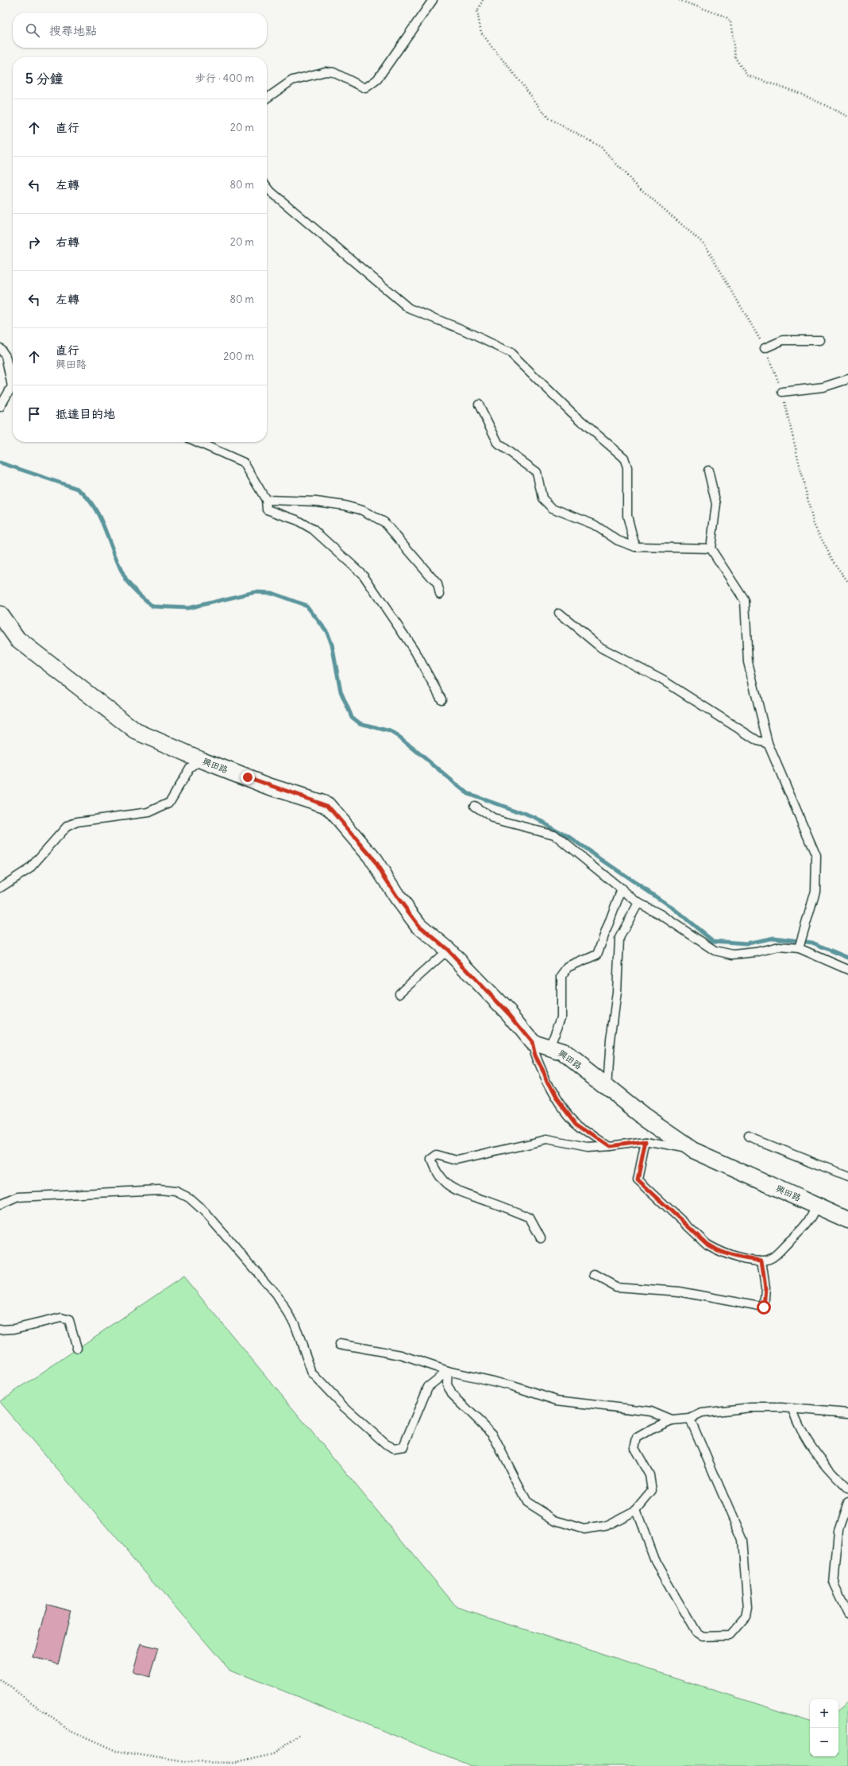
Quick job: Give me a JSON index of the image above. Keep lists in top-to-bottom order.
{
  "streets": {
    "street": ["興田路"]
  },
  "page": {
    "search": "搜尋地點",
    "heading": ["5 分鐘", "步行 · 400 m"],
    "list": [
      ["直行", "20 m"],
      ["左轉", "80 m"],
      ["右轉", "20 m"],
      ["左轉", "80 m"],
      ["直行", "興田路", "200 m"],
      "抵達目的地"
    ],
    "map_buttons": ["+", "−"]
  }
}
